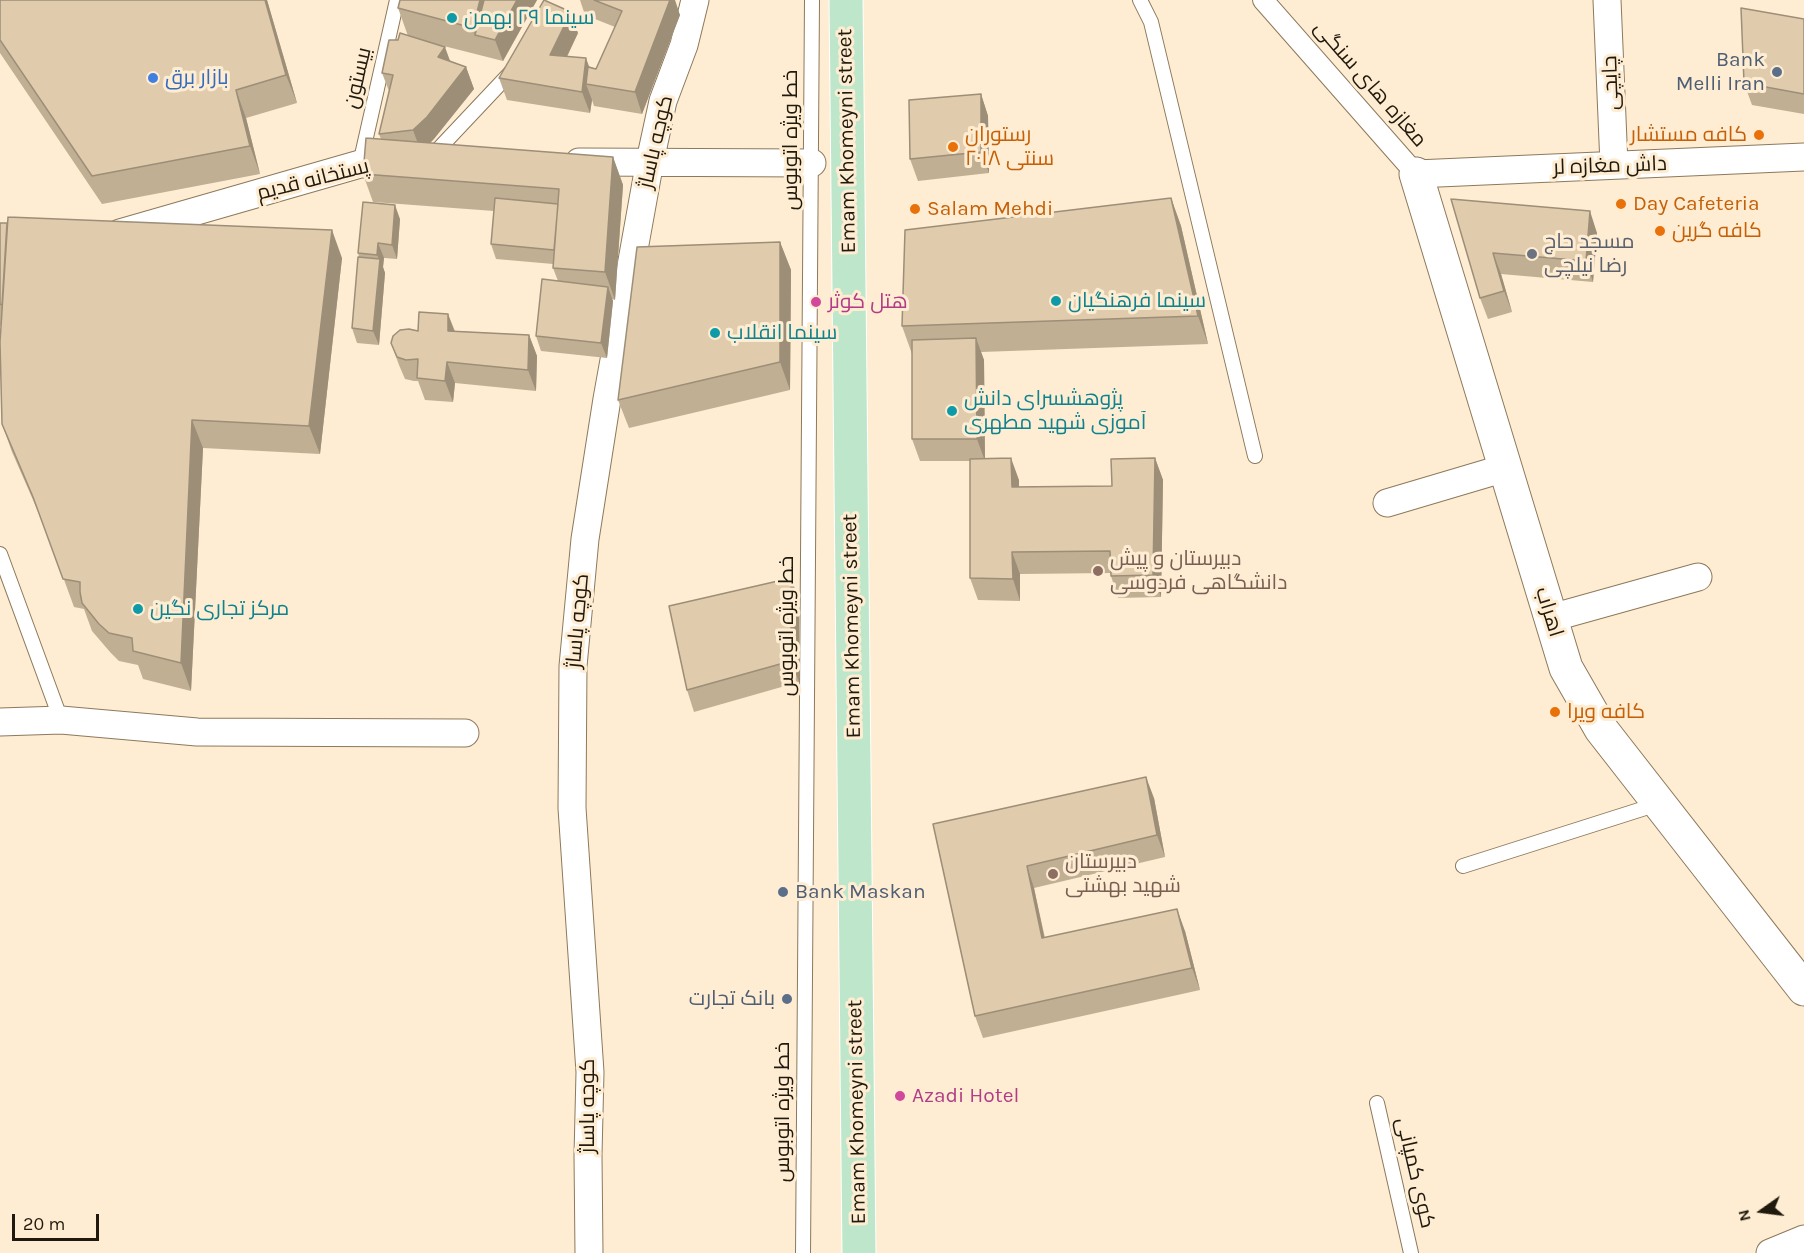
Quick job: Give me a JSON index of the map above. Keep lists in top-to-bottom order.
{
  "streets": {
    "main road": ["Emam Khomeyni street"],
    "street": [
      "چایچی",
      "مغازه های سنگی",
      "کوچه پاساژ",
      "داش مغازه لر",
      "پستخانه قدیم",
      "اهراب"
    ],
    "lane": ["بیستون", "خط ویژه اتوبوس", "کوی کمپانی"]
  },
  "crossings": [
    ["بیستون", "پستخانه قدیم"],
    ["چایچی", "داش مغازه لر"],
    ["مغازه های سنگی", "داش مغازه لر"],
    ["مغازه های سنگی", "اهراب"],
    ["داش مغازه لر", "اهراب"]
  ],
  "places": [
    "سینما ۲۹ بهمن",
    "Bank Melli Iran",
    "بازار برق",
    "کافه مستشار",
    "رستوران سنتی ۲۰۱۸",
    "Day Cafeteria",
    "Salam Mehdi",
    "کافه گرین",
    "مسجد حاج رضا نیلچی",
    "سینما فرهنگیان",
    "هتل کوثر",
    "سینما انقلاب",
    "پژوهشسرای دانش آموزی شهید مطهری",
    "دبیرستان و پیش دانشگاهی فردوسی",
    "مرکز تجاری نگین",
    "کافه ویرا",
    "دبیرستان شهید بهشتی",
    "Bank Maskan",
    "بانک تجارت",
    "Azadi Hotel"
  ],
  "scale_bar": "20 m",
  "north": "left"
}
